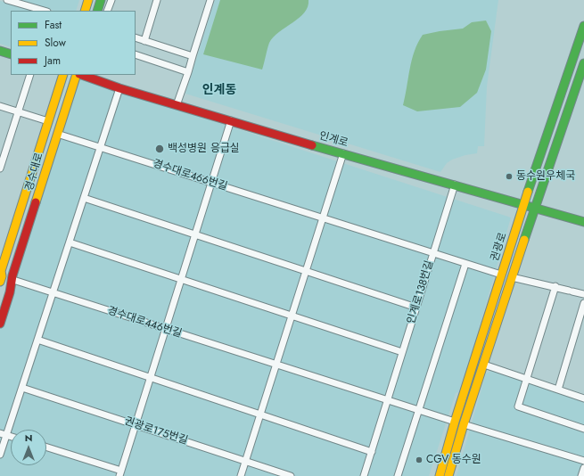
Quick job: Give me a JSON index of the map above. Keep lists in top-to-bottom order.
{
  "streets": {
    "street": [
      "인계로",
      "경수대로",
      "경수대로466번길",
      "권광로",
      "인계로138번길",
      "경수대로446번길",
      "권광로175번길"
    ]
  },
  "crossings": [
    ["인계로", "권광로"],
    ["인계로", "인계로138번길"],
    ["경수대로", "경수대로466번길"],
    ["경수대로", "경수대로446번길"],
    ["경수대로466번길", "권광로"],
    ["경수대로466번길", "인계로138번길"],
    ["권광로", "경수대로446번길"],
    ["인계로138번길", "경수대로446번길"]
  ],
  "districts": ["인계동"],
  "places": ["백성병원 응급실", "동수원우체국", "CGV 동수원"],
  "legend": ["Fast", "Slow", "Jam"],
  "north": "top"
}
